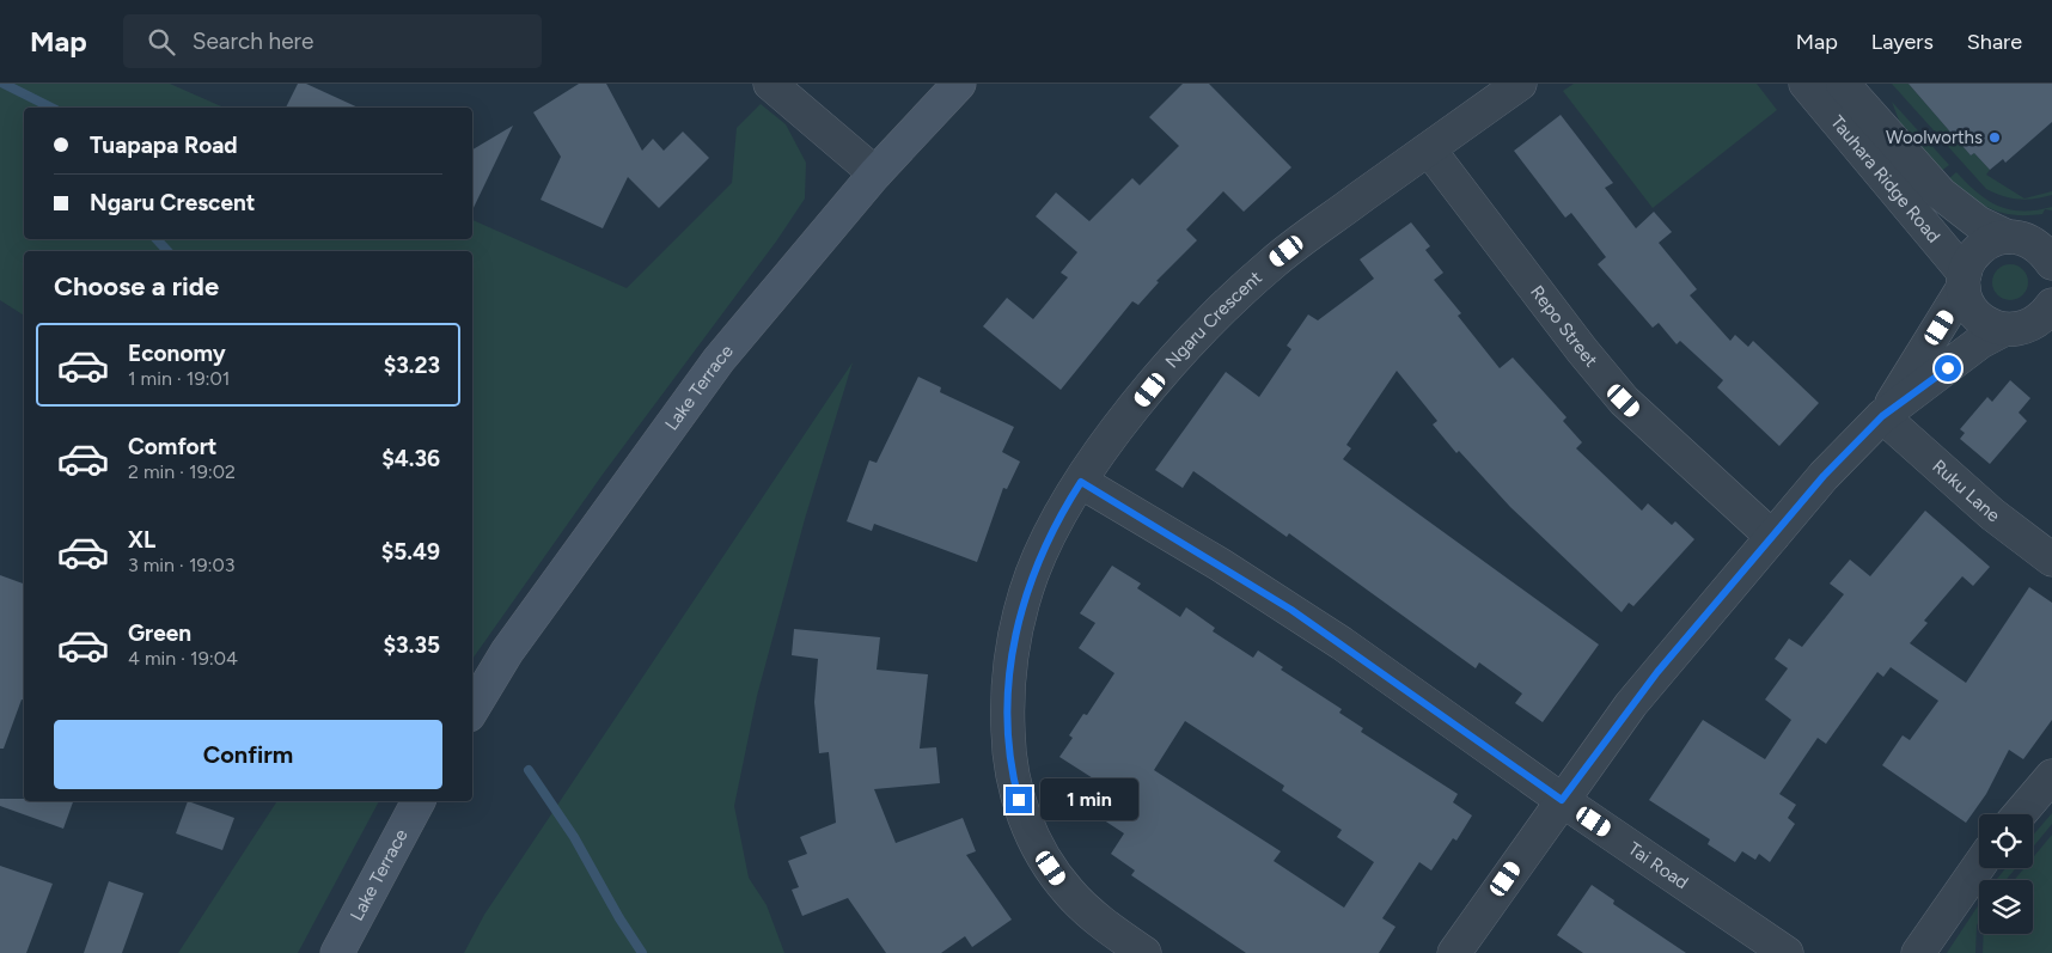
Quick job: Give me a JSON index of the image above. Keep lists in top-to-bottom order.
{
  "streets": {
    "main road": ["Lake Terrace"],
    "street": [
      "Tauhara Ridge Road",
      "Ngaru Crescent",
      "Repo Street",
      "Ruku Lane",
      "Tai Road"
    ]
  },
  "crossings": [
    ["Ngaru Crescent", "Repo Street"],
    ["Ngaru Crescent", "Tai Road"]
  ],
  "places": ["Woolworths"],
  "page": {
    "header": "Map",
    "search": "Search here",
    "nav": ["Map", "Layers", "Share"],
    "banner": ["Tuapapa Road", "Ngaru Crescent"],
    "heading": "Choose a ride",
    "list": [
      {
        "name": "Economy",
        "note": "1 min · 19:01",
        "value": "$3.23"
      },
      {
        "name": "Comfort",
        "note": "2 min · 19:02",
        "value": "$4.36"
      },
      {
        "name": "XL",
        "note": "3 min · 19:03",
        "value": "$5.49"
      },
      {
        "name": "Green",
        "note": "4 min · 19:04",
        "value": "$3.35"
      }
    ],
    "buttons": "Confirm",
    "bubble": "1 min"
  }
}
